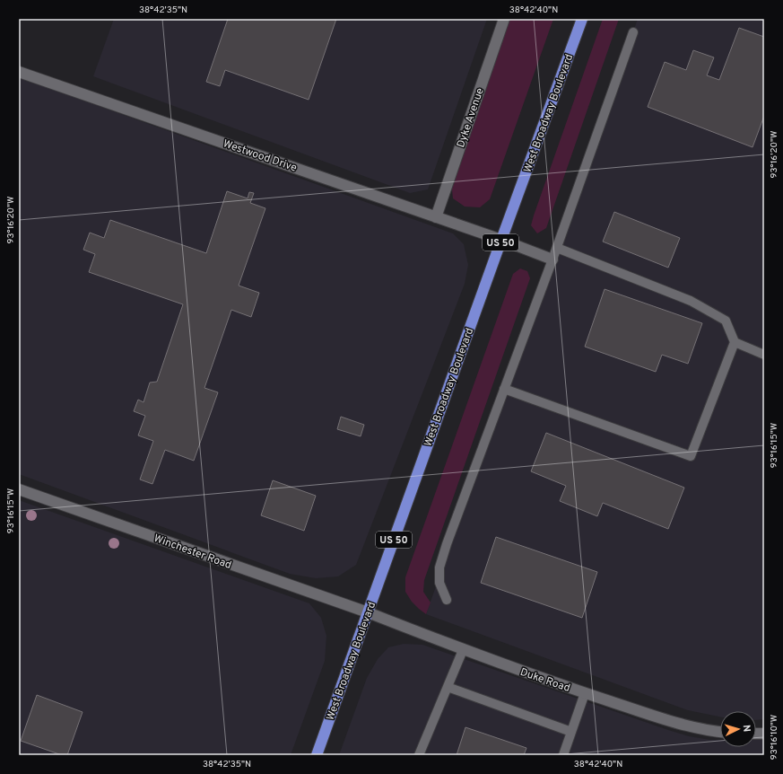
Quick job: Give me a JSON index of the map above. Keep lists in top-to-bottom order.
{
  "streets": {
    "highway": ["West Broadway Boulevard", "US 50"],
    "street": [
      "Dyke Avenue",
      "Westwood Drive",
      "Winchester Road",
      "Duke Road"
    ]
  },
  "crossings": [
    ["West Broadway Boulevard", "Westwood Drive"],
    ["West Broadway Boulevard", "Winchester Road"],
    ["West Broadway Boulevard", "Duke Road"],
    ["Dyke Avenue", "Westwood Drive"],
    ["Winchester Road", "Duke Road"]
  ],
  "north": "right",
  "coordinates": [
    "38°42'35\"N",
    "38°42'40\"N",
    "93°16'20\"W",
    "93°16'15\"W",
    "93°16'10\"W"
  ]
}
